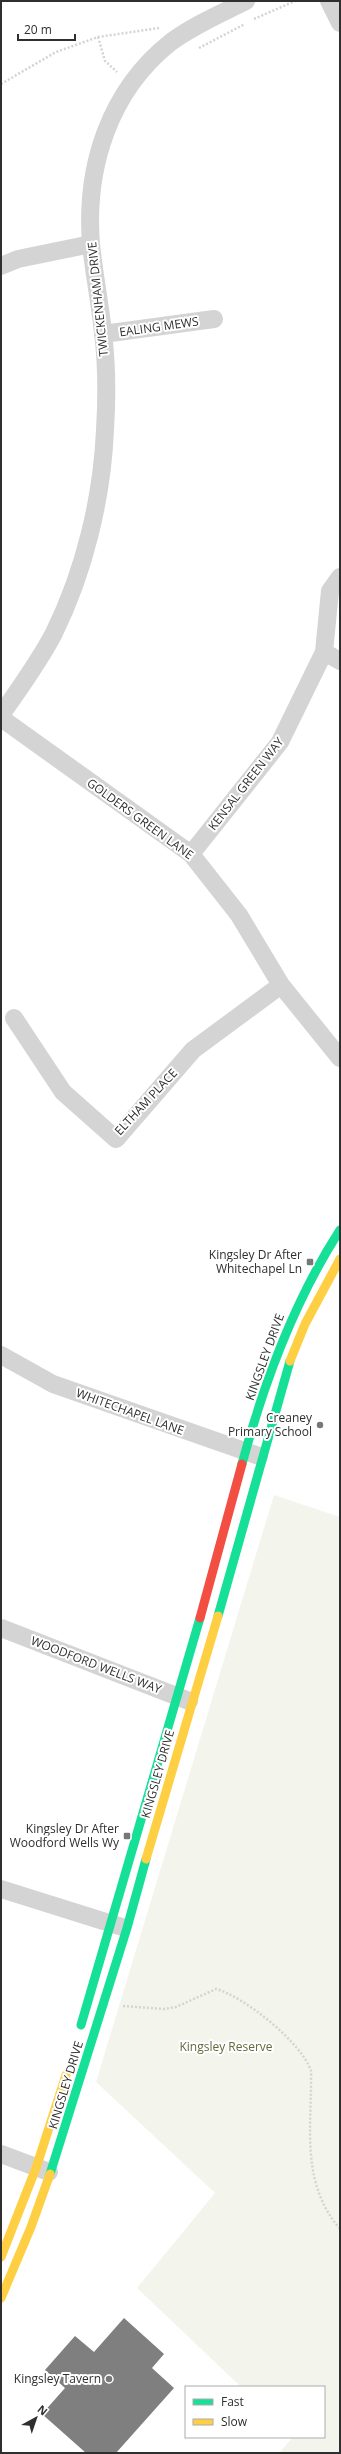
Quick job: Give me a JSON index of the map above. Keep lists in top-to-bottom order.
{
  "streets": {
    "main road": ["KINGSLEY DRIVE"],
    "street": [
      "TWICKENHAM DRIVE",
      "EALING MEWS",
      "KENSAL GREEN WAY",
      "GOLDERS GREEN LANE",
      "ELTHAM PLACE",
      "WHITECHAPEL LANE",
      "WOODFORD WELLS WAY"
    ]
  },
  "crossings": [
    ["TWICKENHAM DRIVE", "EALING MEWS"],
    ["KENSAL GREEN WAY", "GOLDERS GREEN LANE"],
    ["GOLDERS GREEN LANE", "ELTHAM PLACE"],
    ["KINGSLEY DRIVE", "WHITECHAPEL LANE"],
    ["KINGSLEY DRIVE", "WOODFORD WELLS WAY"]
  ],
  "parks": ["Kingsley Reserve"],
  "places": {
    "transit": ["Kingsley Dr After Whitechapel Ln", "Kingsley Dr After Woodford Wells Wy"],
    "other": ["Creaney Primary School", "Kingsley Tavern"]
  },
  "legend": ["Fast", "Slow"],
  "scale_bar": "20 m",
  "north": "top right"
}
